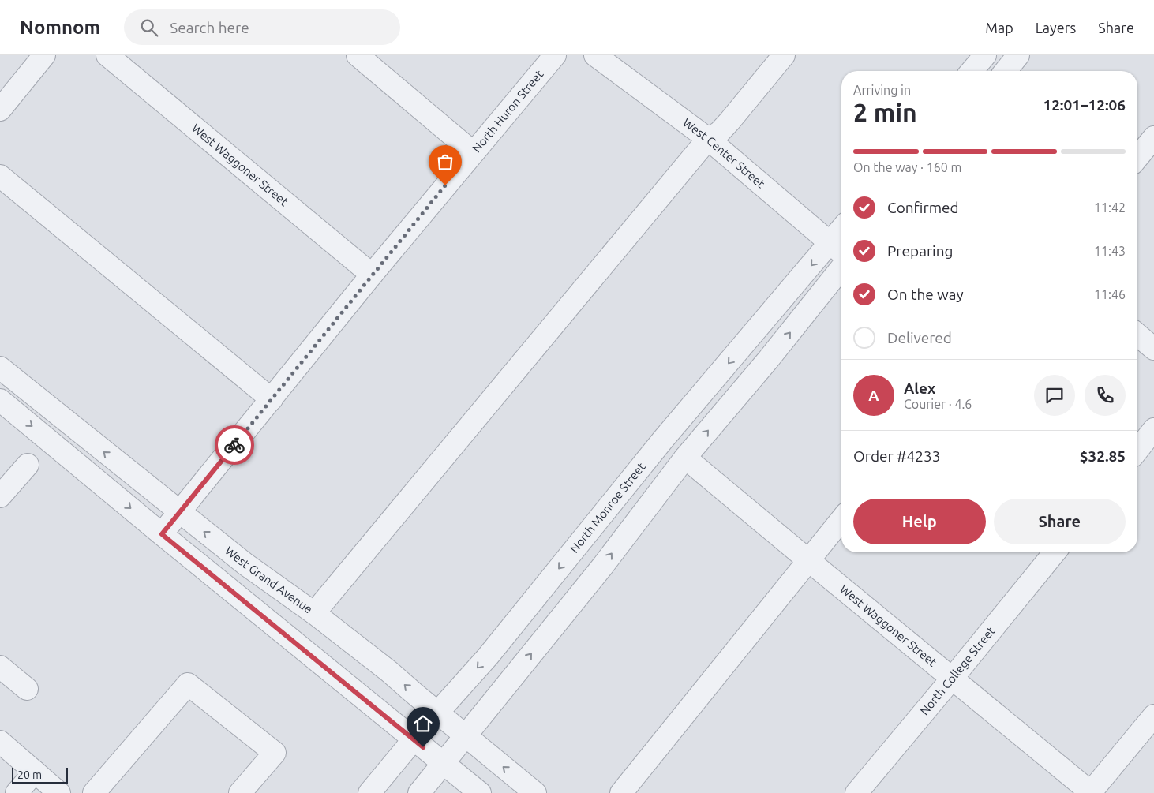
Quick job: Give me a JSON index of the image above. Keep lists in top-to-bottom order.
{
  "streets": {
    "street": [
      "North Huron Street",
      "West Center Street",
      "West Waggoner Street",
      "North Monroe Street",
      "West Grand Avenue",
      "North College Street"
    ]
  },
  "crossings": [
    ["North Huron Street", "West Waggoner Street"],
    ["North Huron Street", "West Grand Avenue"],
    ["West Center Street", "North Monroe Street"],
    ["West Waggoner Street", "North College Street"],
    ["North Monroe Street", "West Grand Avenue"]
  ],
  "scale_bar": "20 m",
  "page": {
    "header": "Nomnom",
    "search": "Search here",
    "nav": ["Map", "Layers", "Share"],
    "heading": ["2 min", "Arriving in", "12:01–12:06"],
    "panel": [
      "Alex",
      "Courier · 4.6",
      "Order #4233",
      "$32.85"
    ],
    "bar": "On the way · 160 m",
    "list": [
      ["Confirmed", "11:42"],
      ["Preparing", "11:43"],
      ["On the way", "11:46"],
      "Delivered"
    ],
    "round": "A",
    "buttons": ["Help", "Share"],
    "scale": "20 m"
  }
}
